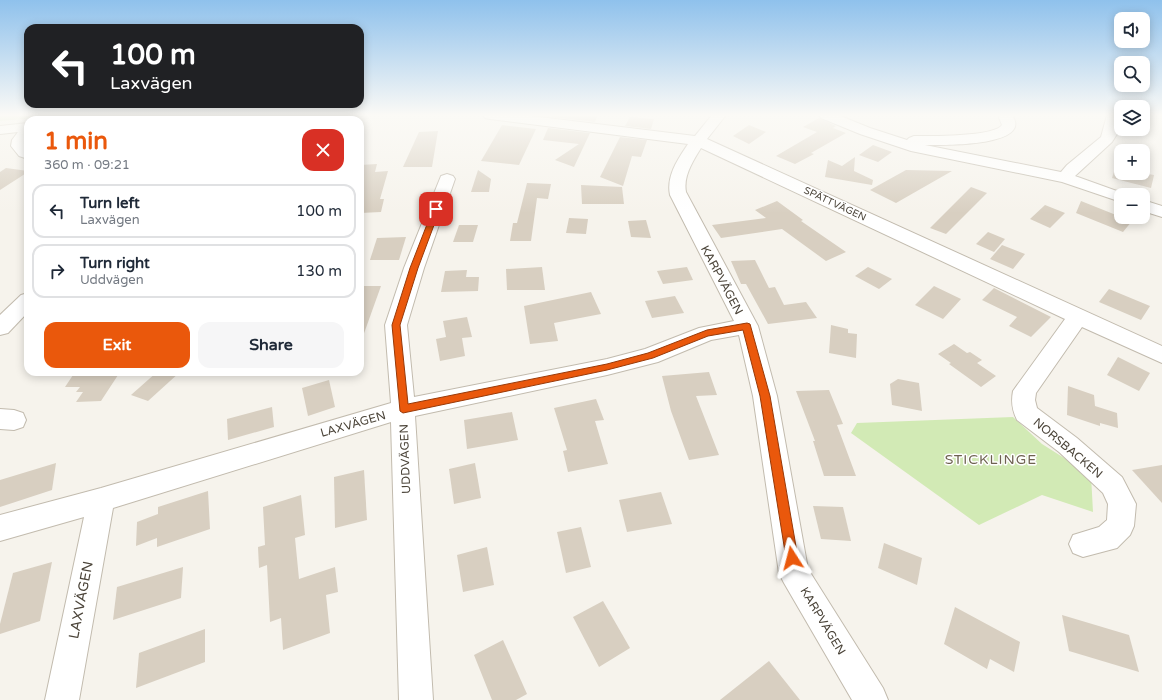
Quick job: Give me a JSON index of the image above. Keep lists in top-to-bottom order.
{
  "streets": {
    "street": [
      "SPÄTTVÄGEN",
      "KARPVÄGEN",
      "LAXVÄGEN",
      "NORSBACKEN",
      "UDDVÄGEN"
    ]
  },
  "crossings": [
    ["SPÄTTVÄGEN", "NORSBACKEN"],
    ["KARPVÄGEN", "LAXVÄGEN"],
    ["LAXVÄGEN", "UDDVÄGEN"]
  ],
  "districts": ["STICKLINGE"],
  "page": {
    "map_buttons": ["+", "−"],
    "turn": ["100 m", "Laxvägen"],
    "heading": ["1 min", "360 m · 09:21"],
    "list": [
      {
        "name": "Turn left",
        "note": "Laxvägen",
        "value": "100 m"
      },
      {
        "name": "Turn right",
        "note": "Uddvägen",
        "value": "130 m"
      }
    ],
    "buttons": ["Exit", "Share"]
  }
}
